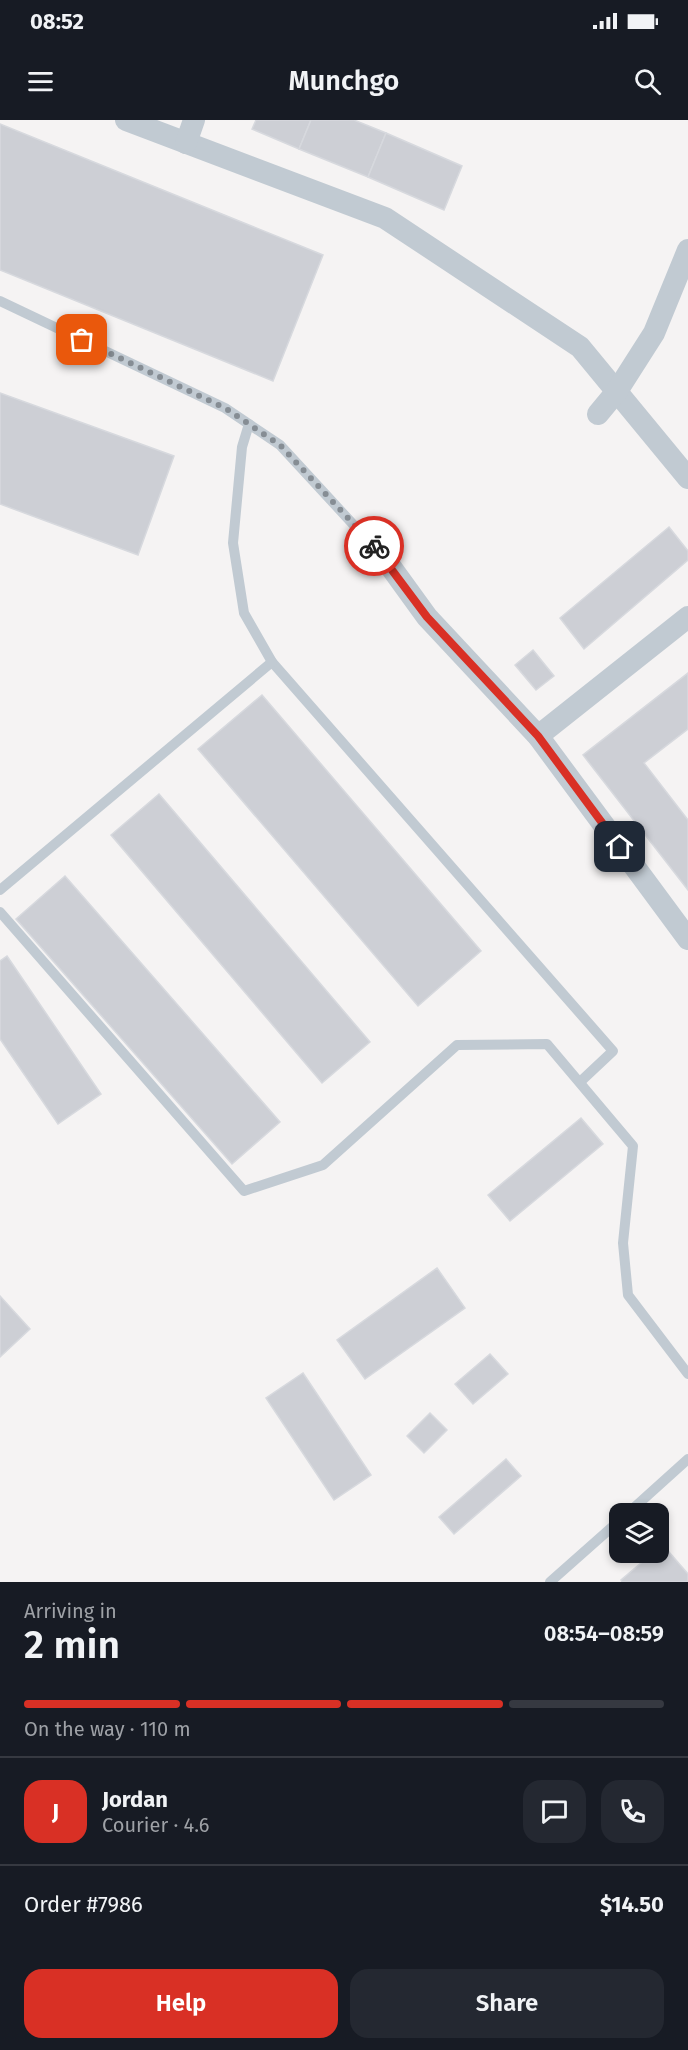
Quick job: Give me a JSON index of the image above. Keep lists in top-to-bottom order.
{
  "page": {
    "status": "08:52",
    "header": "Munchgo",
    "heading": ["2 min", "Arriving in", "08:54–08:59"],
    "panel": [
      "Jordan",
      "Courier · 4.6",
      "Order #7986",
      "$14.50"
    ],
    "bar": "On the way · 110 m",
    "round": "J",
    "buttons": ["Help", "Share"]
  }
}
